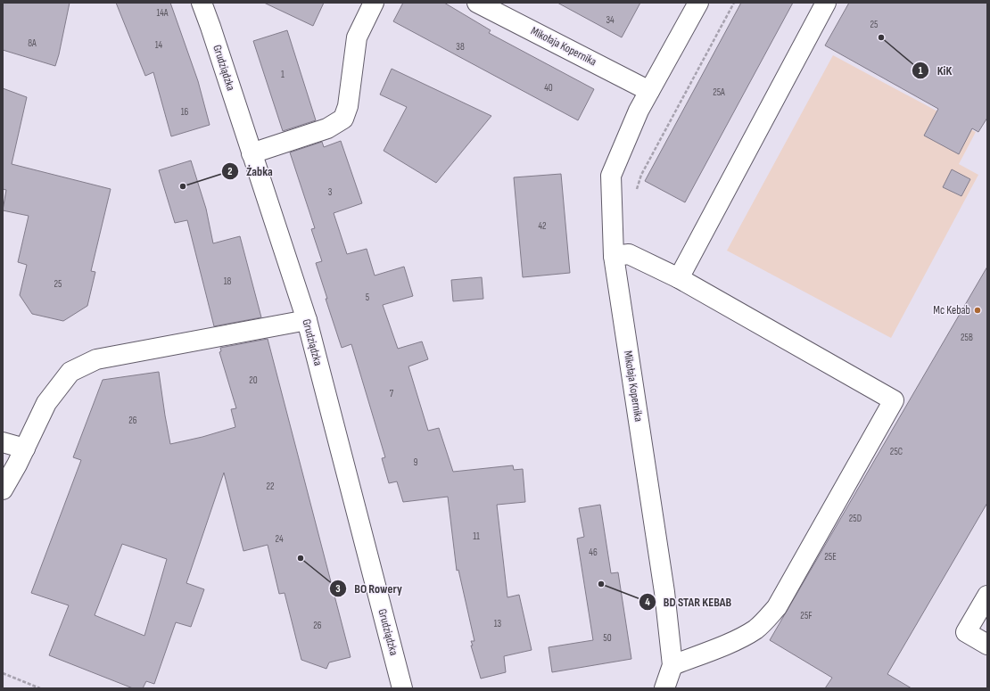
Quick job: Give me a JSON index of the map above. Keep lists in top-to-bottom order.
{
  "streets": {
    "street": ["Mikołaja Kopernika", "Grudziądzka"]
  },
  "places": [
    "KiK",
    "Żabka",
    "Mc Kebab",
    "BO Rowery",
    "BD STAR KEBAB"
  ],
  "house_numbers": [
    "14A",
    "34",
    "25",
    "8A",
    "14",
    "38",
    "1",
    "40",
    "25A",
    "16",
    "3",
    "42",
    "18",
    "25",
    "5",
    "25B",
    "20",
    "7",
    "26",
    "25C",
    "9",
    "22",
    "25D",
    "11",
    "24",
    "46",
    "25E",
    "25F",
    "13",
    "26",
    "50"
  ]
}
